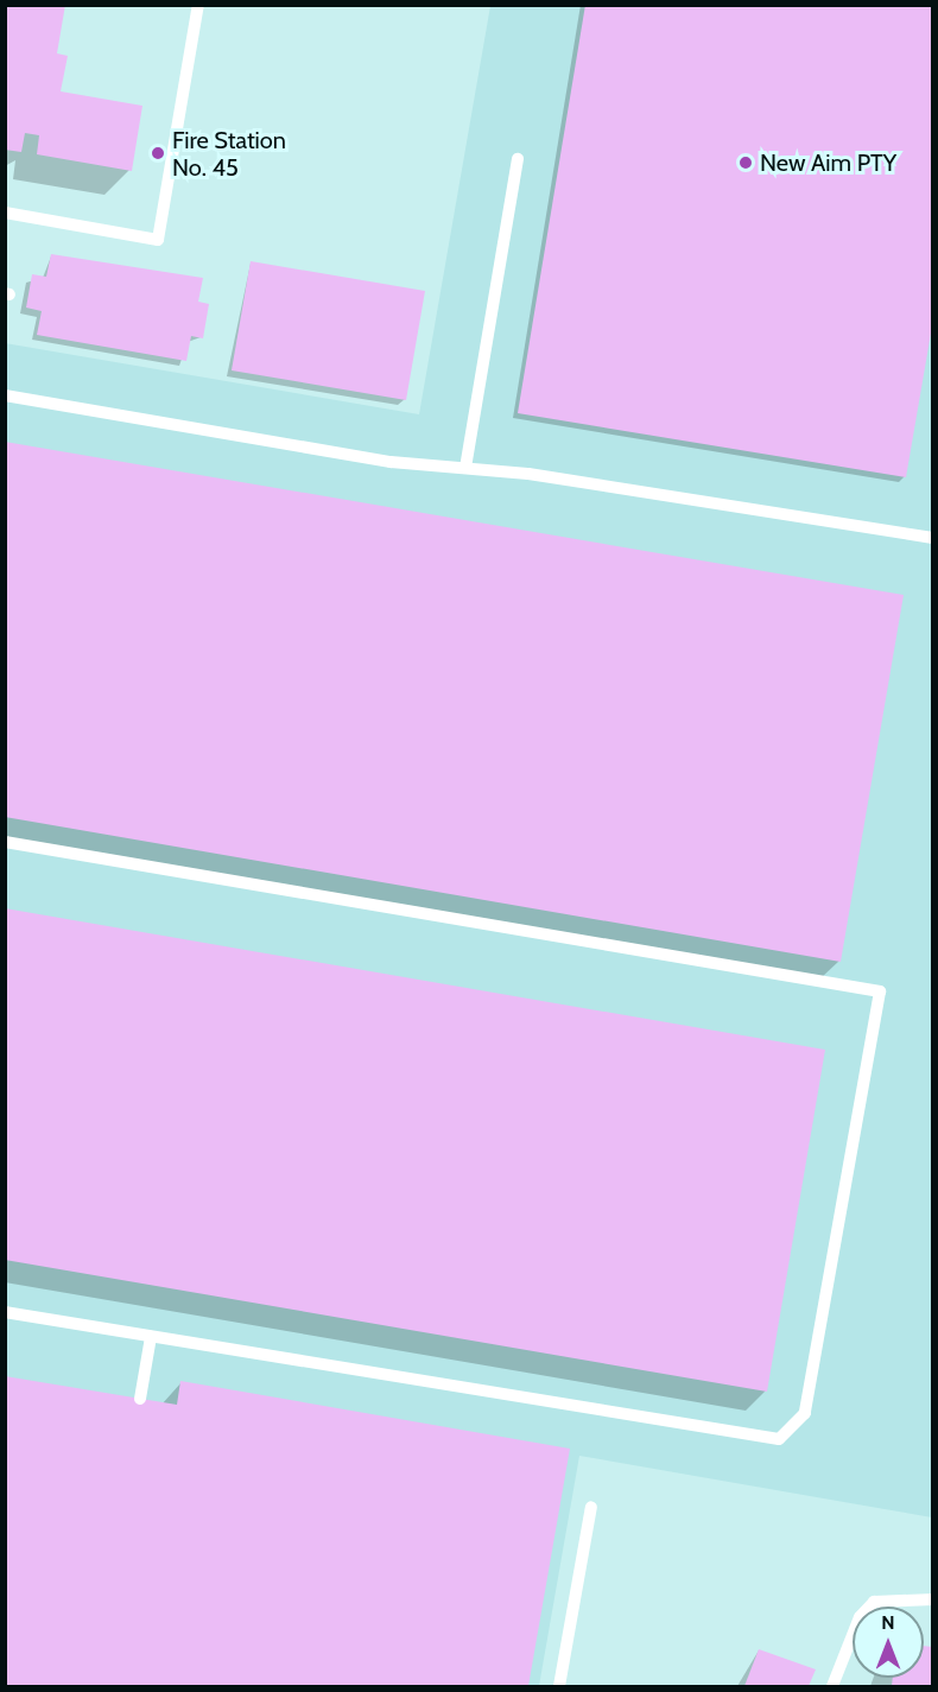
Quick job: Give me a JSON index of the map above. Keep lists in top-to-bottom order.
{
  "places": ["Fire Station No. 45", "New Aim PTY"],
  "north": "top"
}
